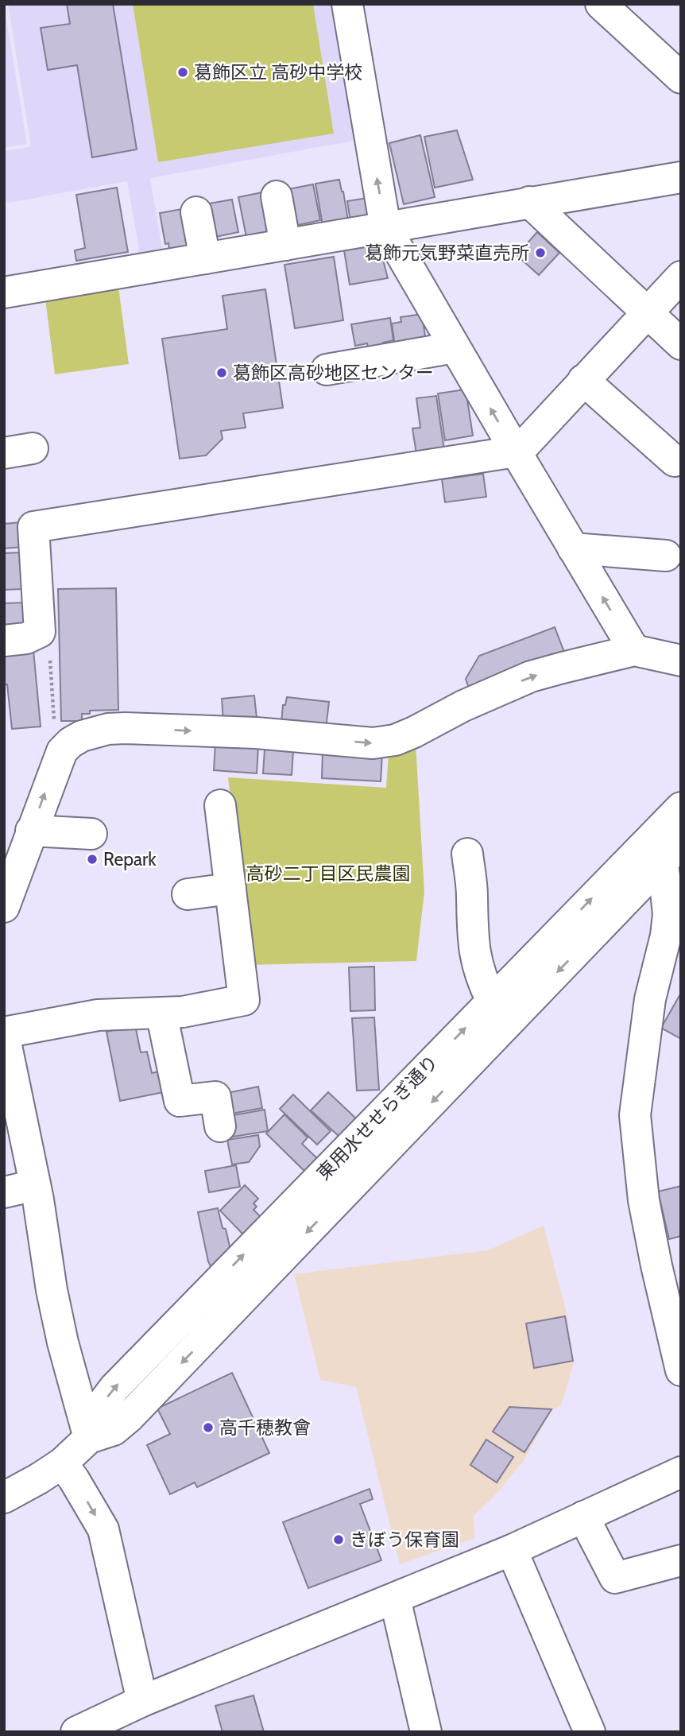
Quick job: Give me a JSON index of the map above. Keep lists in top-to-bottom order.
{
  "streets": {
    "street": ["東用水せせらぎ通り"]
  },
  "parks": ["高砂二丁目区民農園"],
  "places": [
    "葛飾区立 高砂中学校",
    "葛飾元気野菜直売所",
    "葛飾区高砂地区センター",
    "Repark",
    "高千穂教會",
    "きぼう保育園"
  ]
}
